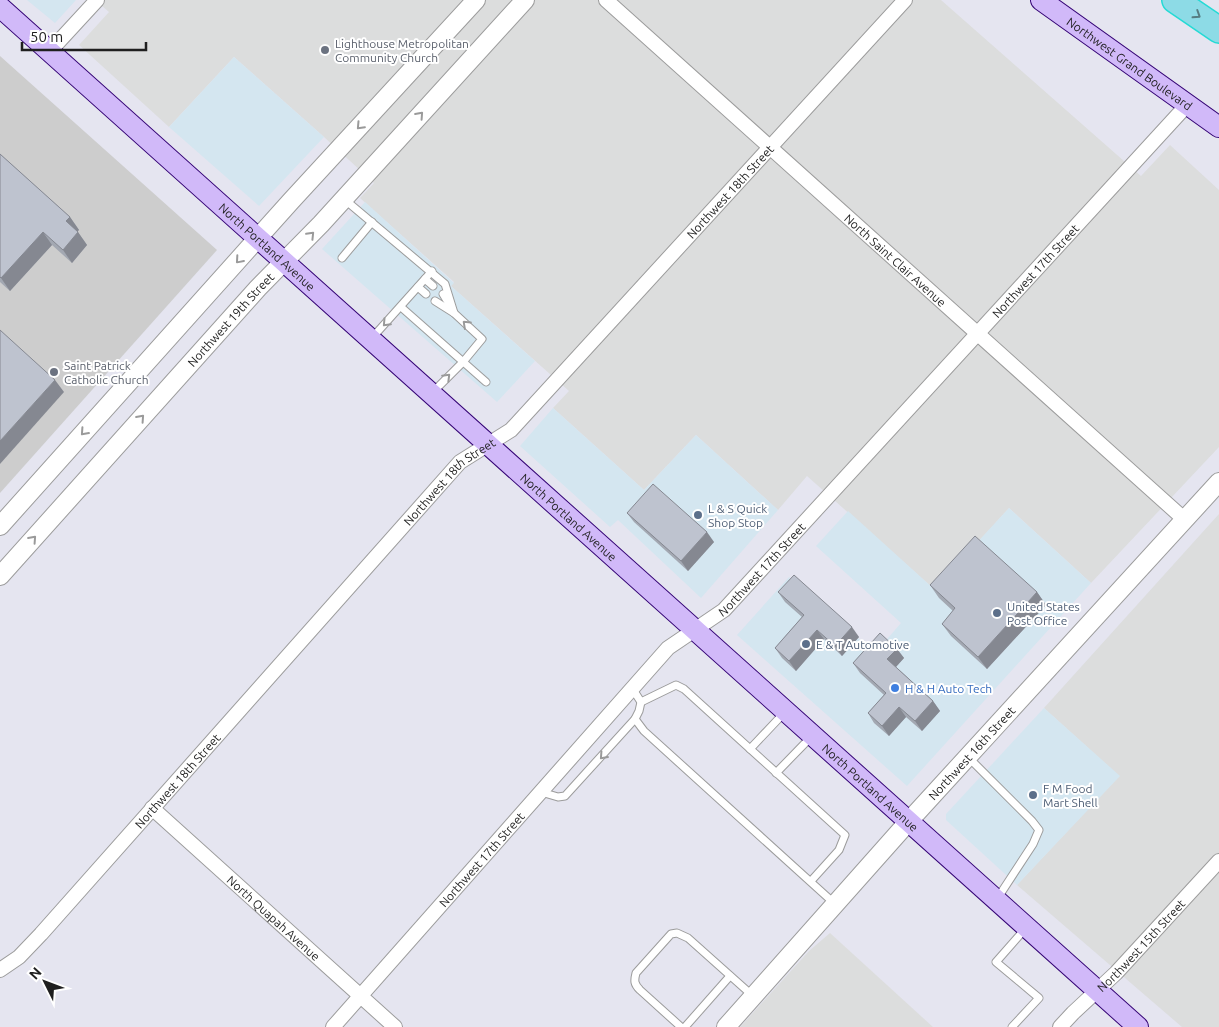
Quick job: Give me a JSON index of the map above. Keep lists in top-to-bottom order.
{
  "streets": {
    "main road": ["Northwest Grand Boulevard", "North Portland Avenue"],
    "street": [
      "Northwest 18th Street",
      "North Saint Clair Avenue",
      "Northwest 17th Street",
      "Northwest 19th Street",
      "Northwest 16th Street",
      "North Quapah Avenue",
      "Northwest 15th Street"
    ]
  },
  "crossings": [
    ["Northwest Grand Boulevard", "Northwest 17th Street"],
    ["Northwest 18th Street", "North Portland Avenue"],
    ["Northwest 18th Street", "North Saint Clair Avenue"],
    ["Northwest 18th Street", "North Quapah Avenue"],
    ["North Portland Avenue", "Northwest 17th Street"],
    ["North Portland Avenue", "Northwest 19th Street"],
    ["North Portland Avenue", "Northwest 16th Street"],
    ["North Portland Avenue", "Northwest 15th Street"],
    ["North Saint Clair Avenue", "Northwest 17th Street"],
    ["North Saint Clair Avenue", "Northwest 16th Street"],
    ["Northwest 17th Street", "North Quapah Avenue"]
  ],
  "places": [
    "Lighthouse Metropolitan Community Church",
    "Saint Patrick Catholic Church",
    "L & S Quick Shop Stop",
    "United States Post Office",
    "E & T Automotive",
    "H & H Auto Tech",
    "F M Food Mart Shell"
  ],
  "scale_bar": "50 m",
  "north": "top left"
}
